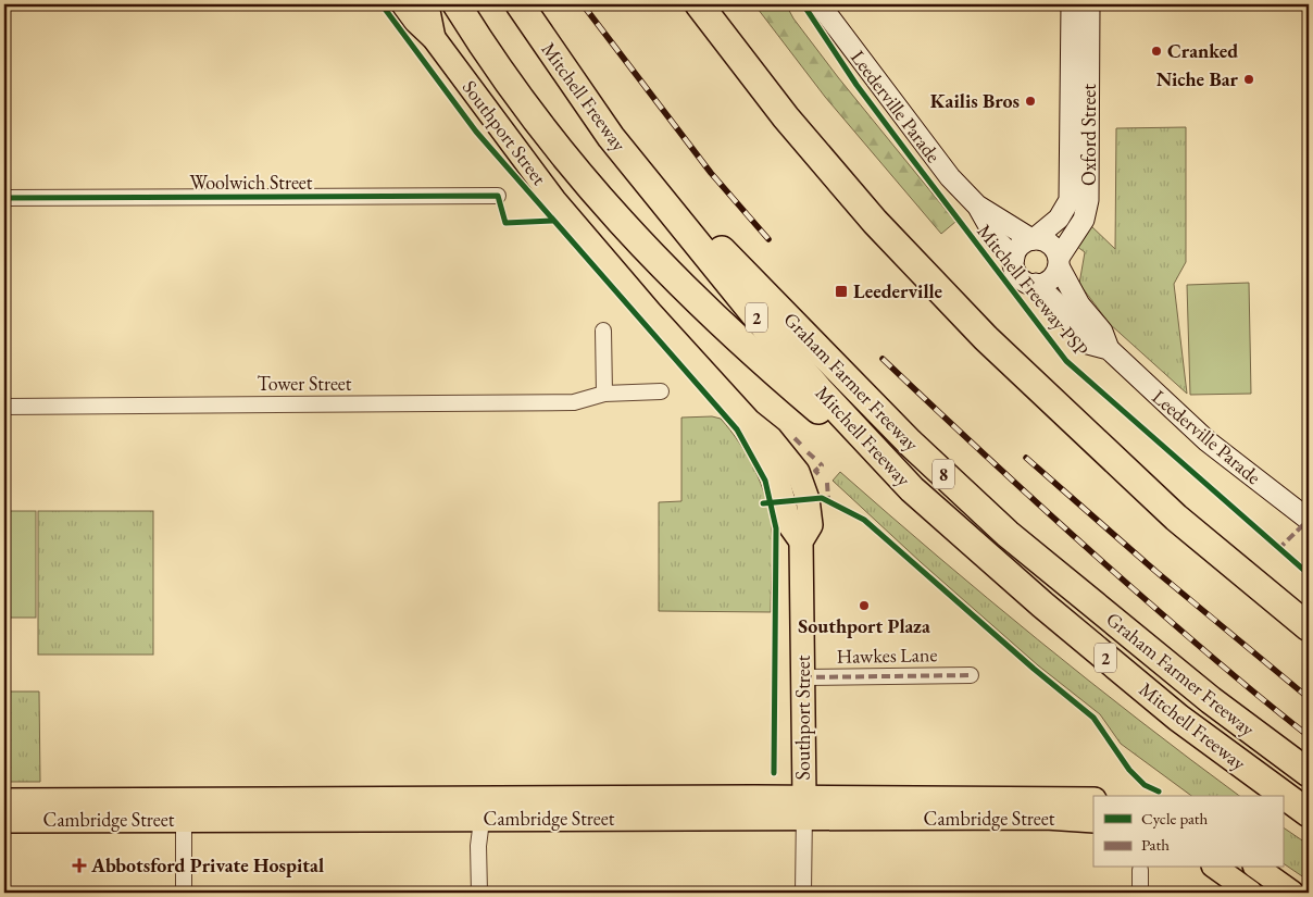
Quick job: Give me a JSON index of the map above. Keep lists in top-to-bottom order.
{
  "streets": {
    "highway": [
      "Mitchell Freeway",
      "2",
      "Graham Farmer Freeway",
      "8"
    ],
    "main road": [
      "Leederville Parade",
      "Southport Street",
      "Oxford Street",
      "Cambridge Street"
    ],
    "street": ["Woolwich Street", "Tower Street", "Hawkes Lane"],
    "cycle path": ["Mitchell Freeway PSP"]
  },
  "crossings": [
    ["Mitchell Freeway", "Graham Farmer Freeway"],
    ["Leederville Parade", "Oxford Street"],
    ["Southport Street", "Hawkes Lane"],
    ["Southport Street", "Cambridge Street"]
  ],
  "places": {
    "other": [
      "Cranked",
      "Niche Bar",
      "Kailis Bros",
      "Southport Plaza"
    ],
    "transit": ["Leederville"],
    "health": ["Abbotsford Private Hospital"]
  },
  "legend": ["Cycle path", "Path"]
}
